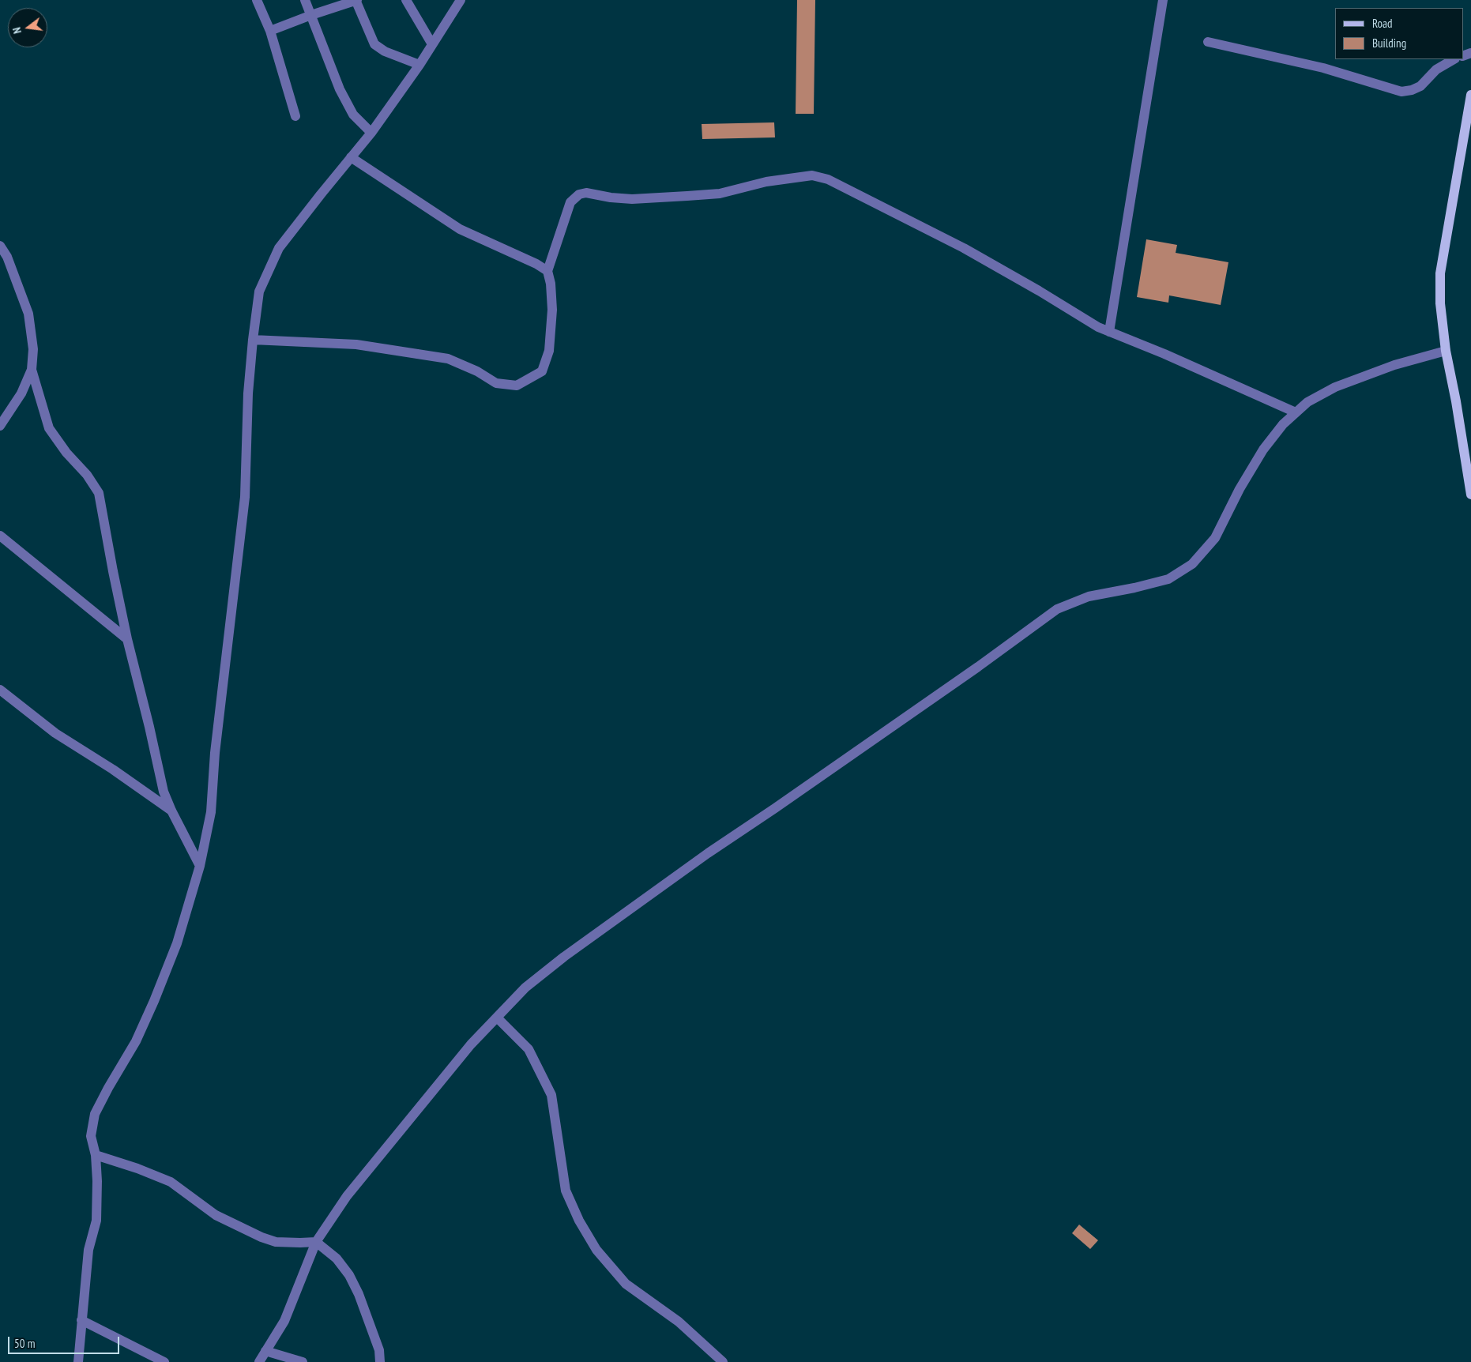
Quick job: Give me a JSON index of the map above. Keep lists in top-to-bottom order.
{
  "legend": ["Road", "Building"],
  "scale_bar": "50 m",
  "north": "left"
}
